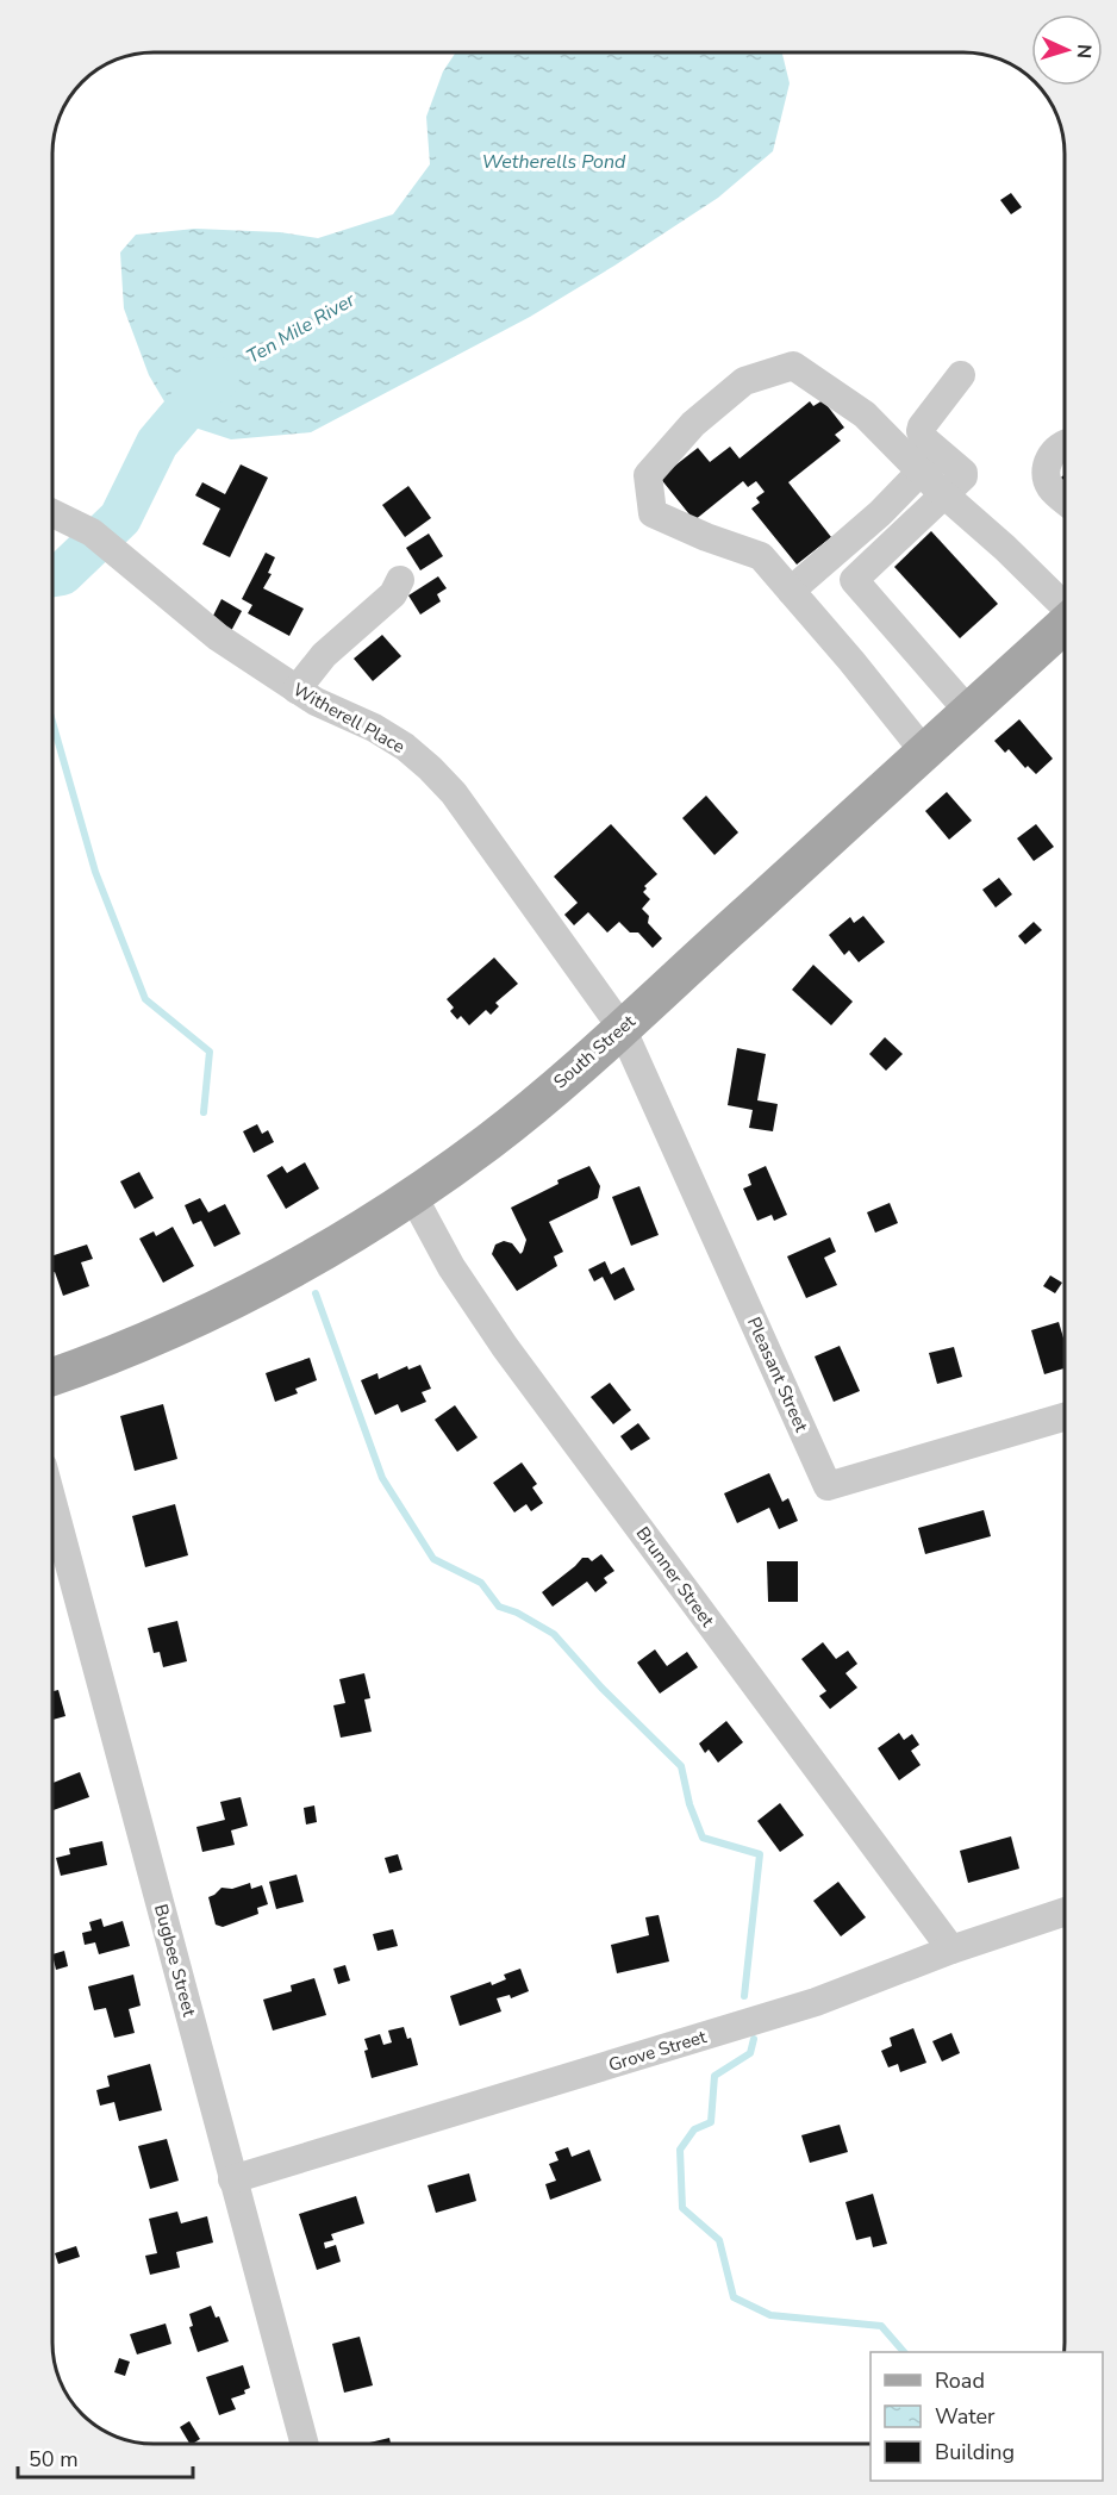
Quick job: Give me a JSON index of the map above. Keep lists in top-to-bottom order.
{
  "streets": {
    "main road": ["South Street"],
    "street": [
      "Witherell Place",
      "Pleasant Street",
      "Brunner Street",
      "Bugbee Street",
      "Grove Street"
    ]
  },
  "crossings": [
    ["Witherell Place", "South Street"],
    ["Witherell Place", "Pleasant Street"],
    ["South Street", "Pleasant Street"],
    ["South Street", "Brunner Street"],
    ["Brunner Street", "Grove Street"],
    ["Bugbee Street", "Grove Street"]
  ],
  "water": ["Wetherells Pond", "Ten Mile River"],
  "legend": ["Road", "Water", "Building"],
  "scale_bar": "50 m",
  "north": "right"
}
